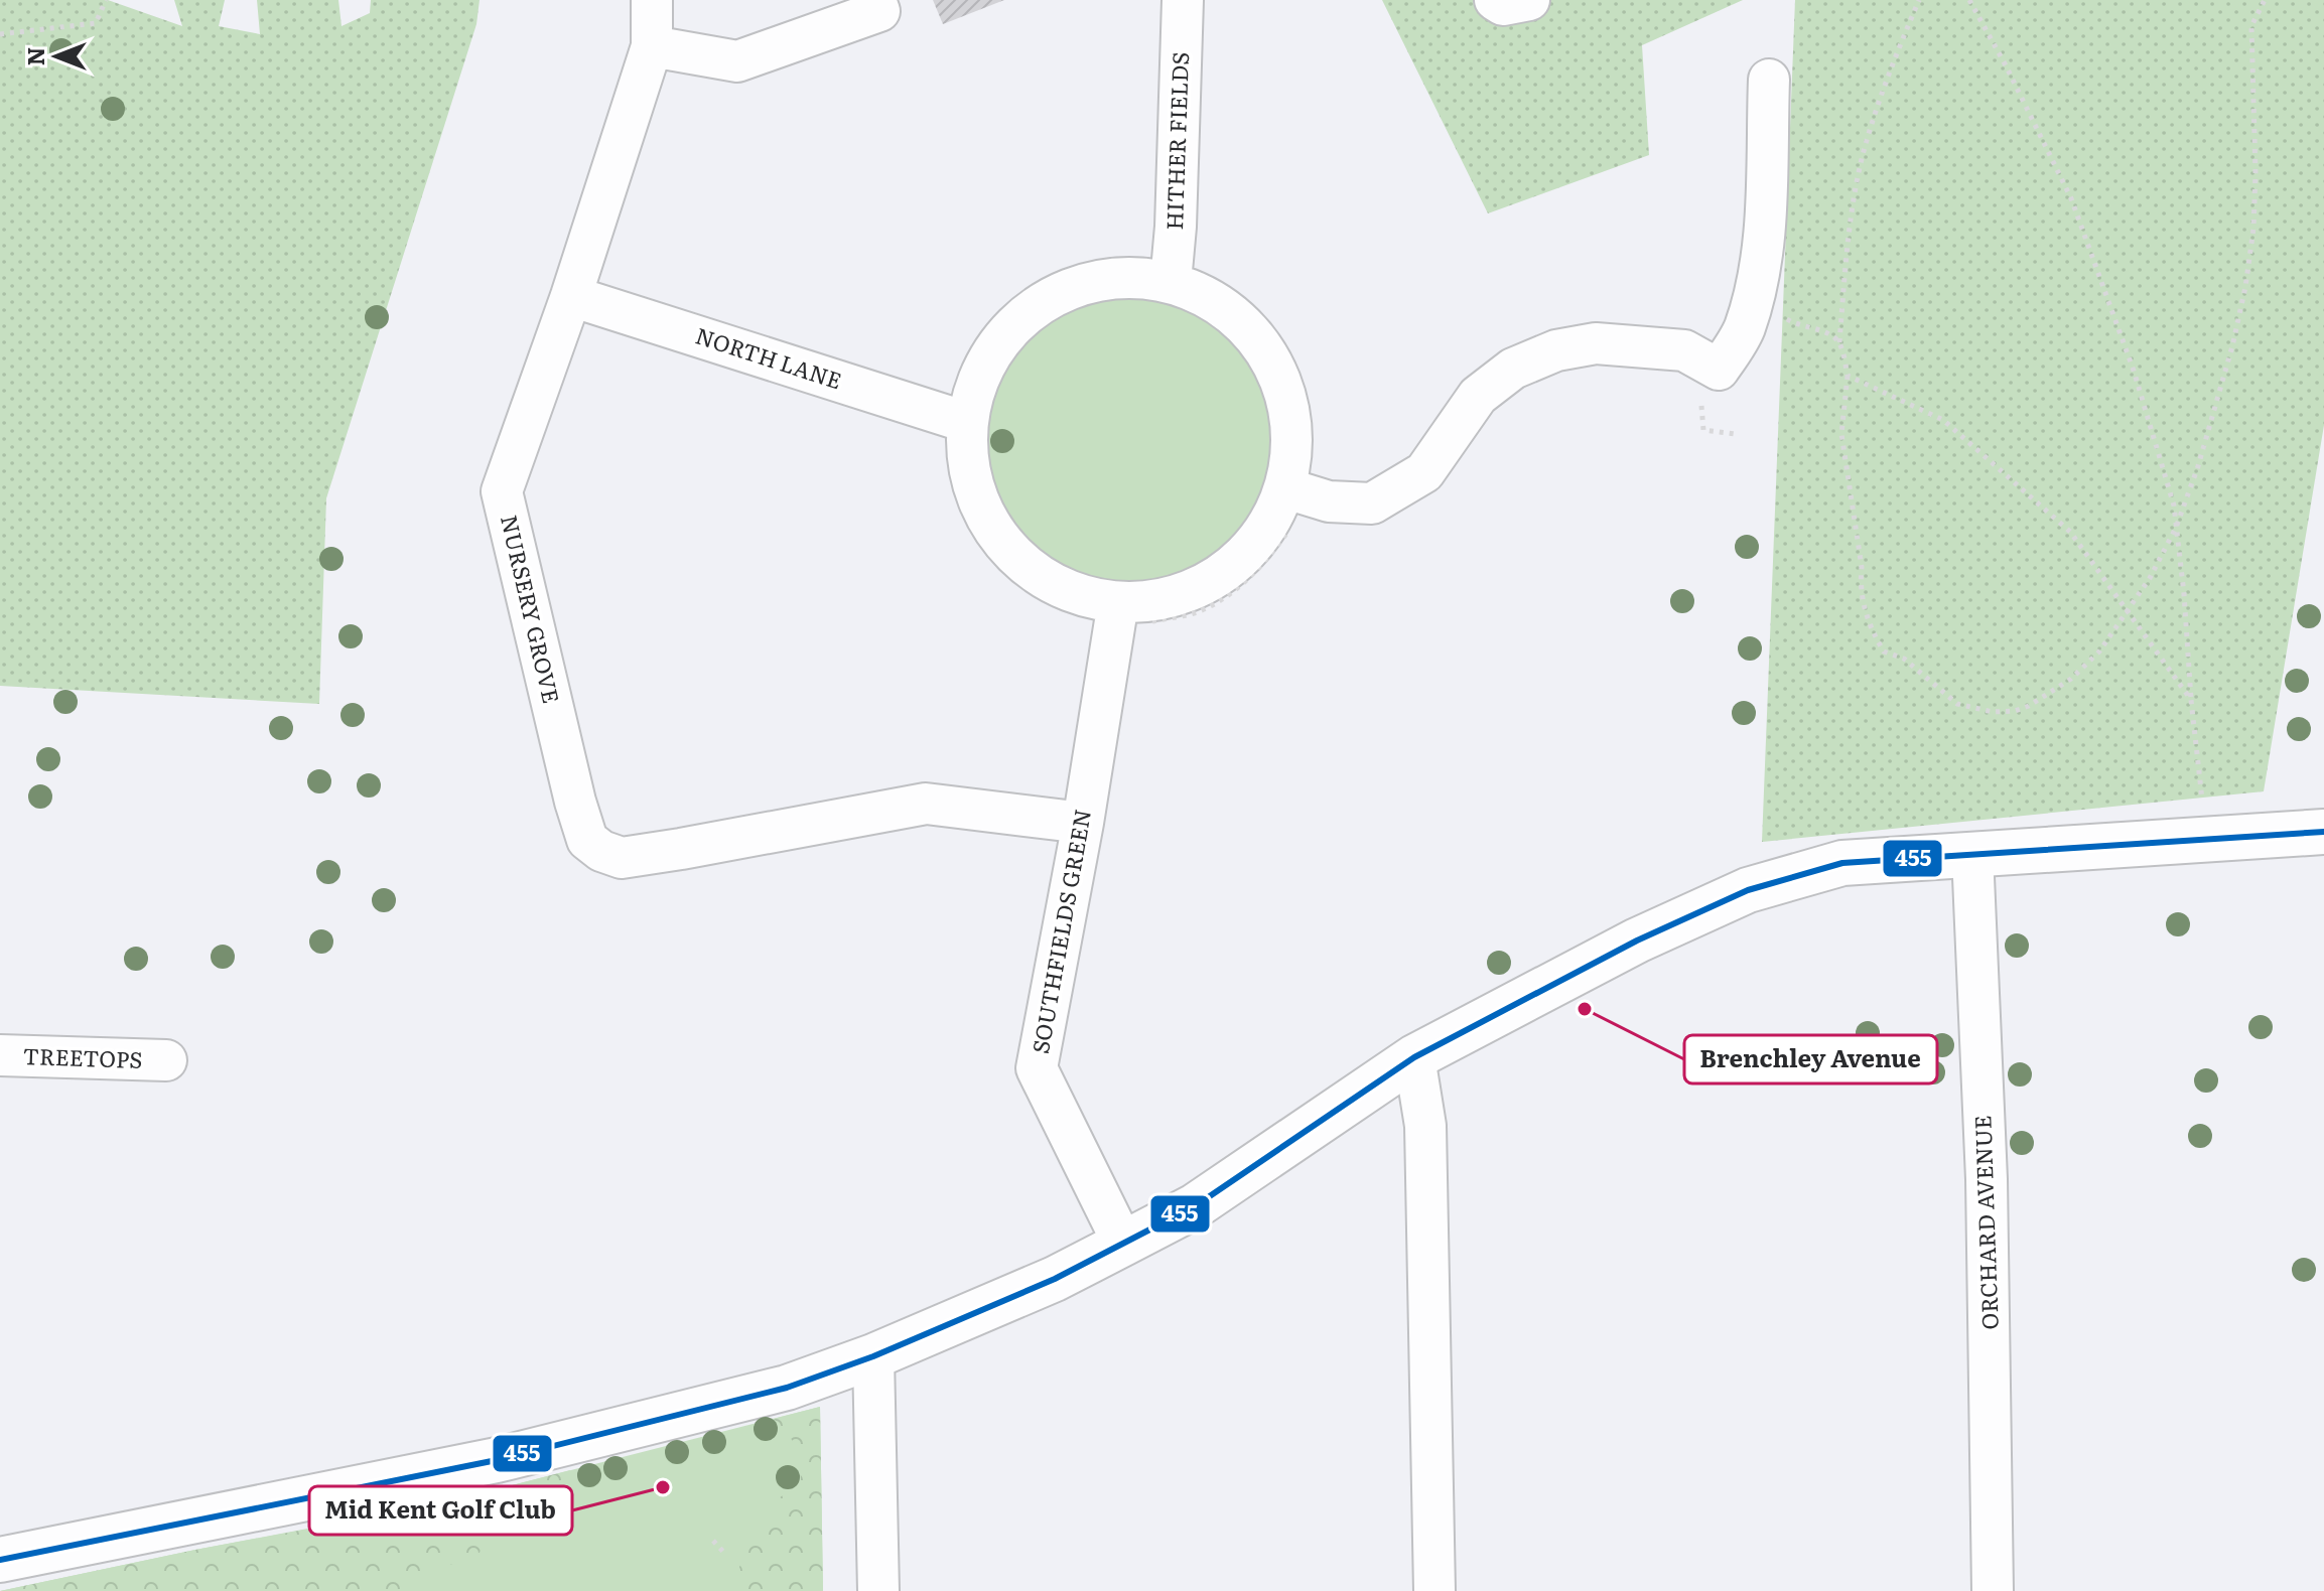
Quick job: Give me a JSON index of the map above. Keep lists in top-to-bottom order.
{
  "streets": {
    "street": [
      "HITHER FIELDS",
      "NORTH LANE",
      "NURSERY GROVE",
      "SOUTHFIELDS GREEN",
      "TREETOPS",
      "ORCHARD AVENUE"
    ]
  },
  "crossings": [
    ["NORTH LANE", "NURSERY GROVE"],
    ["NURSERY GROVE", "SOUTHFIELDS GREEN"]
  ],
  "places": ["Brenchley Avenue", "Mid Kent Golf Club"],
  "lines": ["transit line 455"],
  "north": "left"
}
